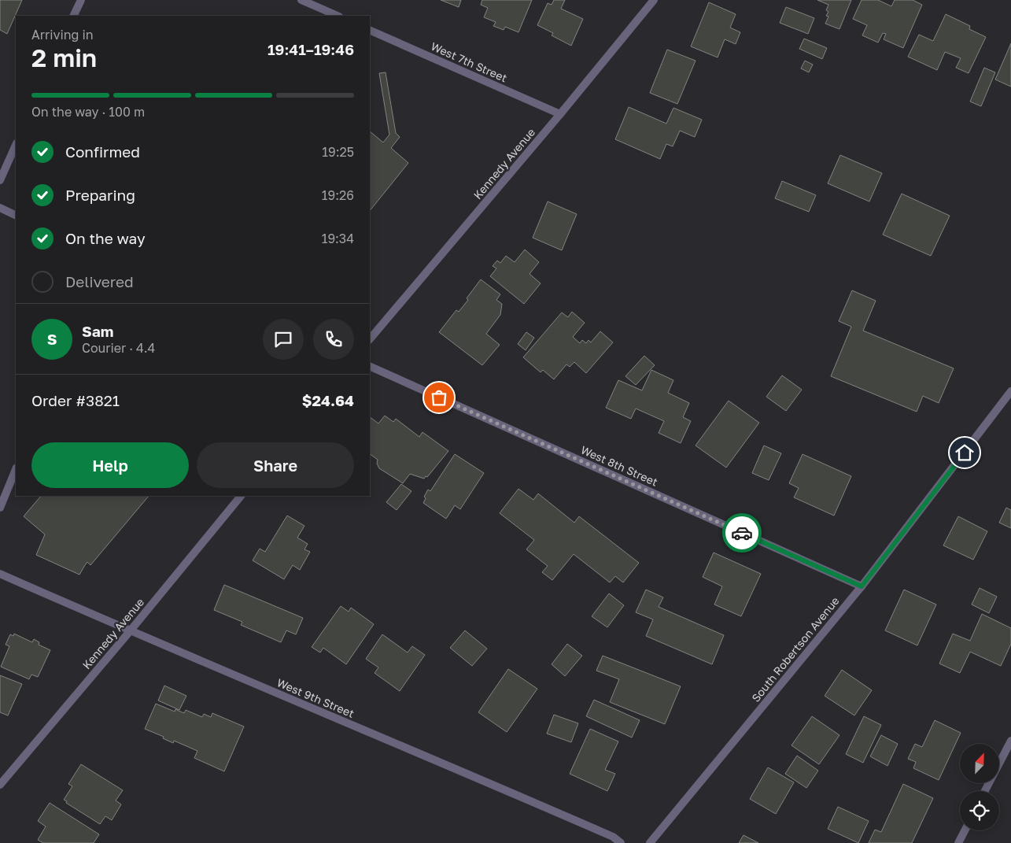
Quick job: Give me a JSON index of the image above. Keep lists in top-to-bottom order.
{
  "streets": {
    "street": [
      "West 7th Street",
      "Kennedy Avenue",
      "West 8th Street",
      "South Robertson Avenue",
      "West 9th Street"
    ]
  },
  "crossings": [
    ["West 7th Street", "Kennedy Avenue"],
    ["Kennedy Avenue", "West 9th Street"],
    ["West 8th Street", "South Robertson Avenue"]
  ],
  "north": "top right",
  "page": {
    "heading": ["2 min", "Arriving in", "19:41–19:46"],
    "panel": [
      "Sam",
      "Courier · 4.4",
      "Order #3821",
      "$24.64"
    ],
    "bar": "On the way · 100 m",
    "list": [
      ["Confirmed", "19:25"],
      ["Preparing", "19:26"],
      ["On the way", "19:34"],
      "Delivered"
    ],
    "round": "S",
    "buttons": ["Help", "Share"]
  }
}
